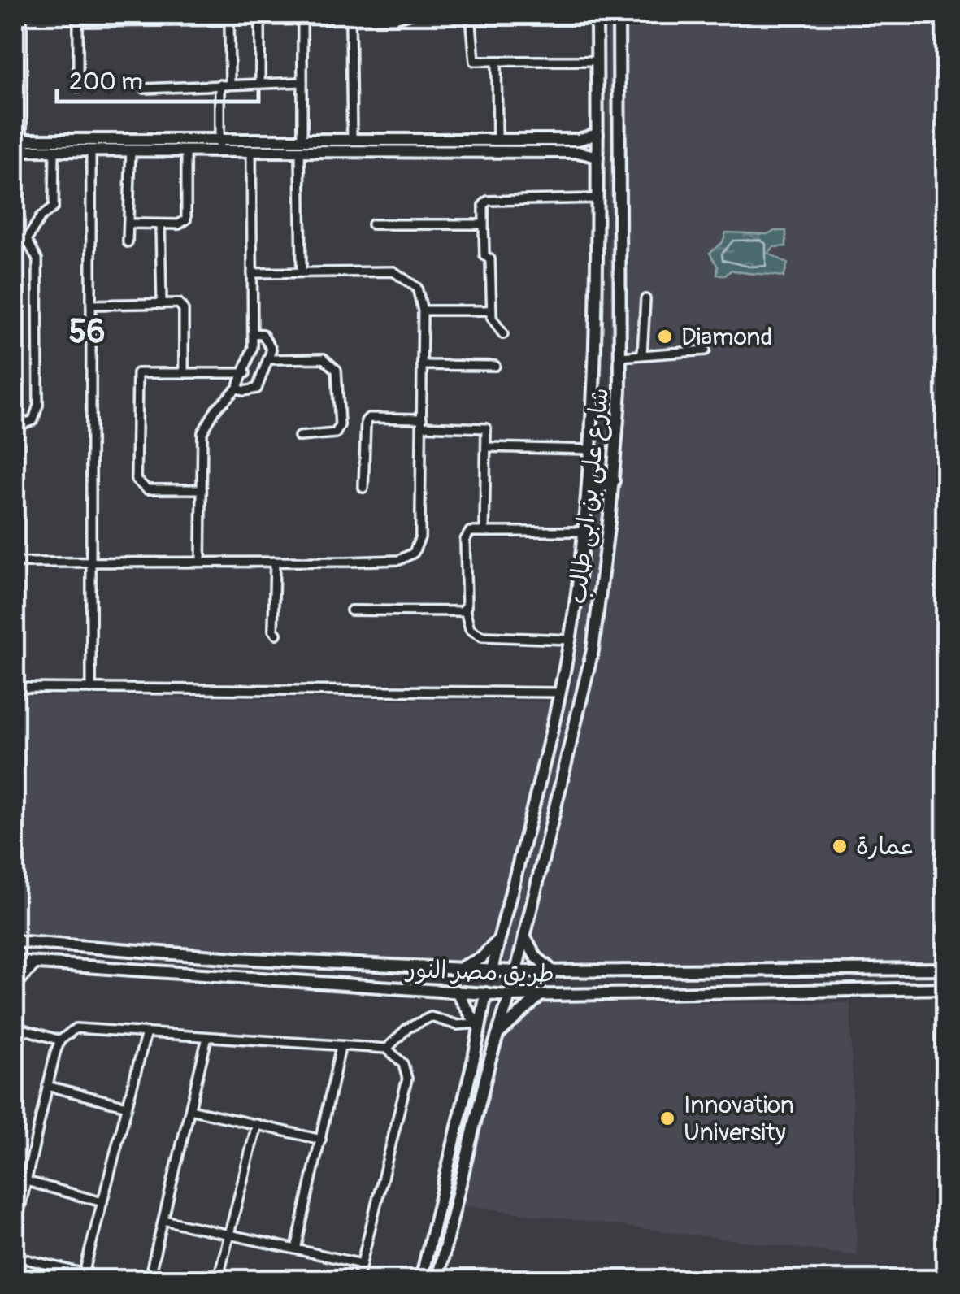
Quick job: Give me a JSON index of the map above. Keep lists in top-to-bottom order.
{
  "streets": {
    "street": ["شارع على بن ابى طالب", "طريق مصر النور"]
  },
  "crossings": [
    ["شارع على بن ابى طالب", "طريق مصر النور"]
  ],
  "districts": ["56"],
  "places": ["Diamond", "عمارة", "Innovation University"],
  "scale_bar": "200 m"
}
